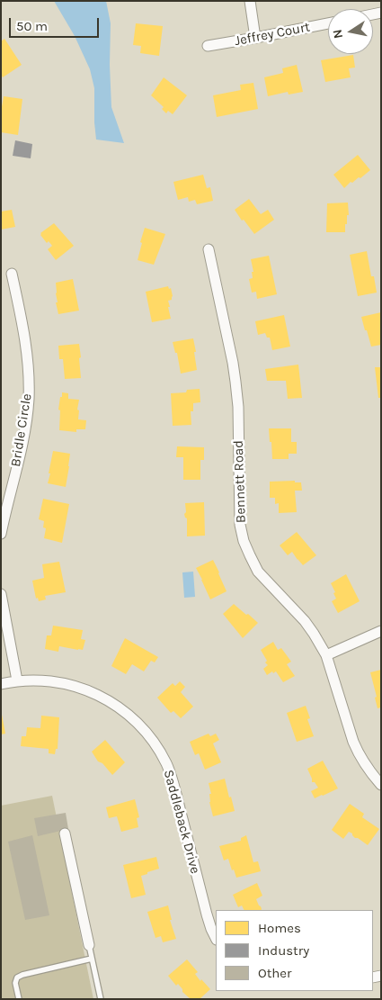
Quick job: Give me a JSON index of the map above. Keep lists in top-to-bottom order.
{
  "streets": {
    "street": [
      "Jeffrey Court",
      "Bridle Circle",
      "Bennett Road",
      "Saddleback Drive"
    ]
  },
  "legend": ["Homes", "Industry", "Other"],
  "scale_bar": "50 m",
  "north": "left"
}
